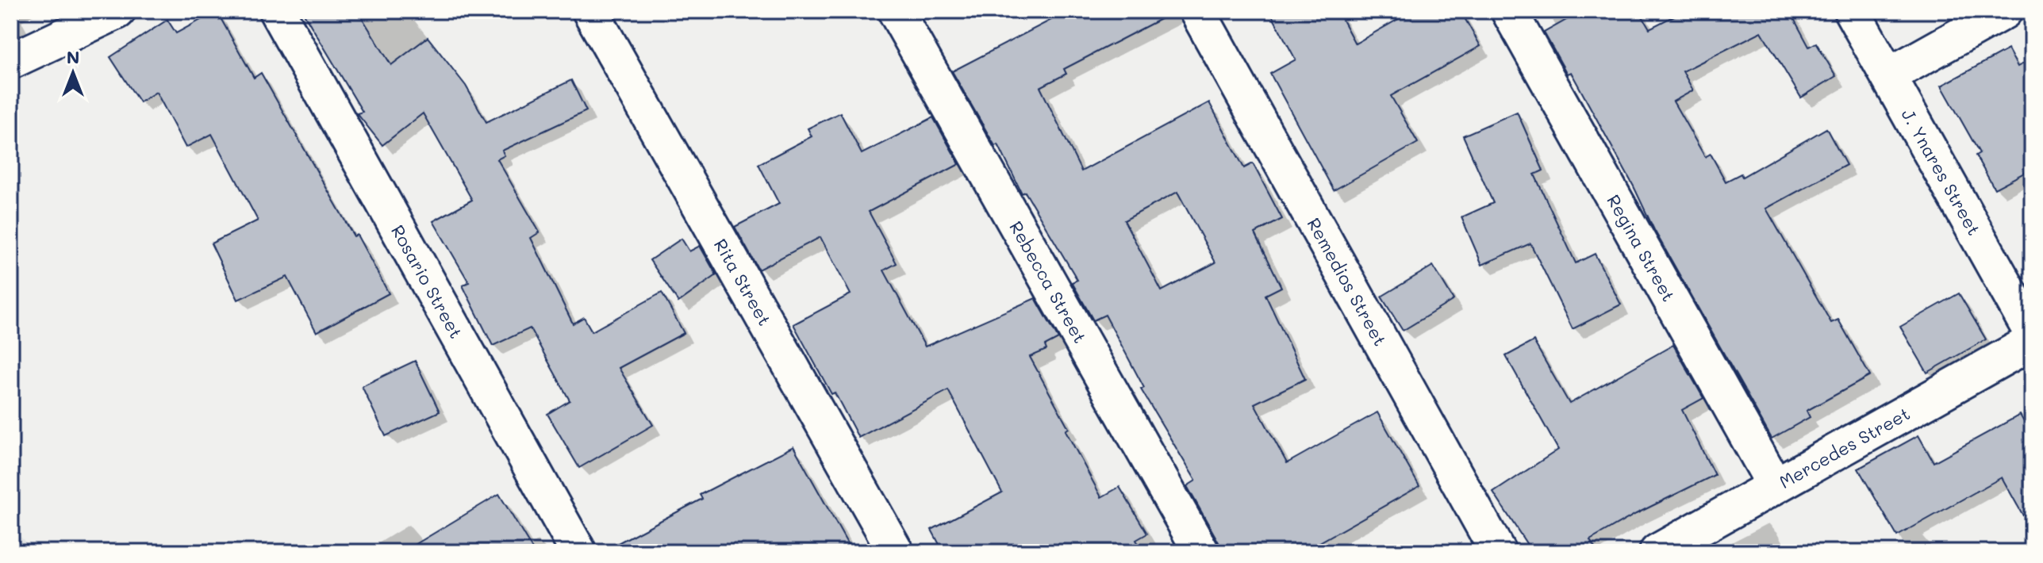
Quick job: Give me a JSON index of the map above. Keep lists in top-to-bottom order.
{
  "streets": {
    "street": [
      "J. Ynares Street",
      "Regina Street",
      "Rosario Street",
      "Rita Street",
      "Rebecca Street",
      "Remedios Street",
      "Mercedes Street"
    ]
  },
  "crossings": [
    ["Regina Street", "Mercedes Street"]
  ],
  "north": "top"
}
